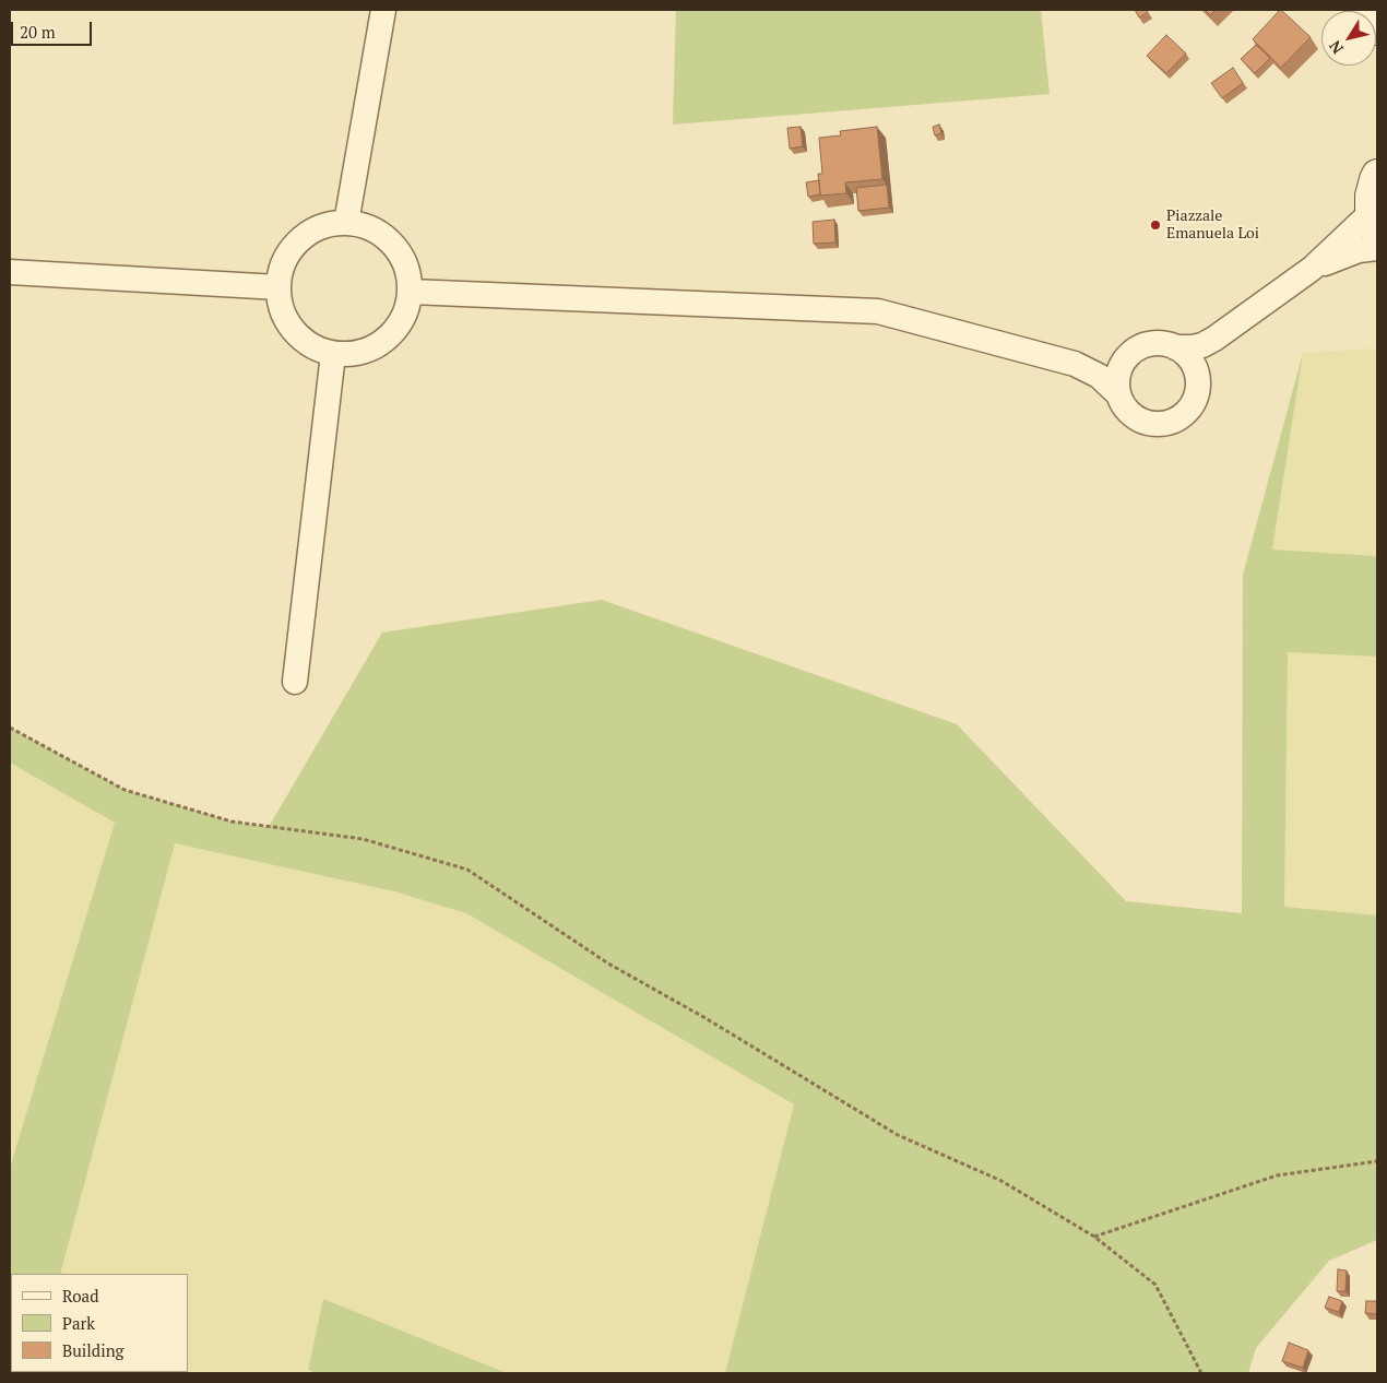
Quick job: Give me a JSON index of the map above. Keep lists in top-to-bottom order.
{
  "places": ["Piazzale Emanuela Loi"],
  "legend": ["Road", "Park", "Building"],
  "scale_bar": "20 m",
  "north": "bottom left"
}
